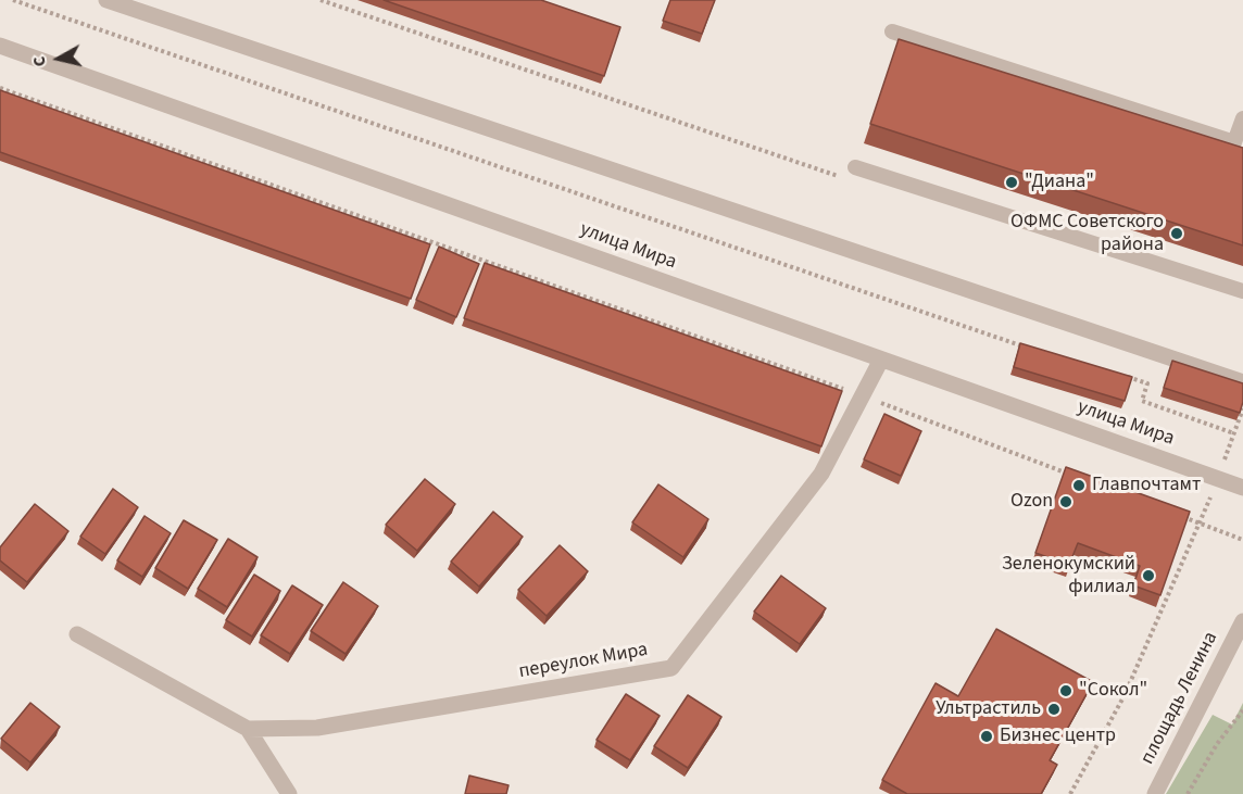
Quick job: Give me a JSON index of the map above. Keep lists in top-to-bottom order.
{
  "streets": {
    "street": ["улица Мира", "переулок Мира", "площадь Ленина"]
  },
  "crossings": [
    ["улица Мира", "переулок Мира"]
  ],
  "places": [
    "\"Диана\"",
    "OФМС Советского района",
    "Главпочтамт",
    "Ozon",
    "Зеленокумский филиал",
    "\"Сокол\"",
    "Ультрастиль",
    "Бизнес центр"
  ],
  "north": "left"
}
